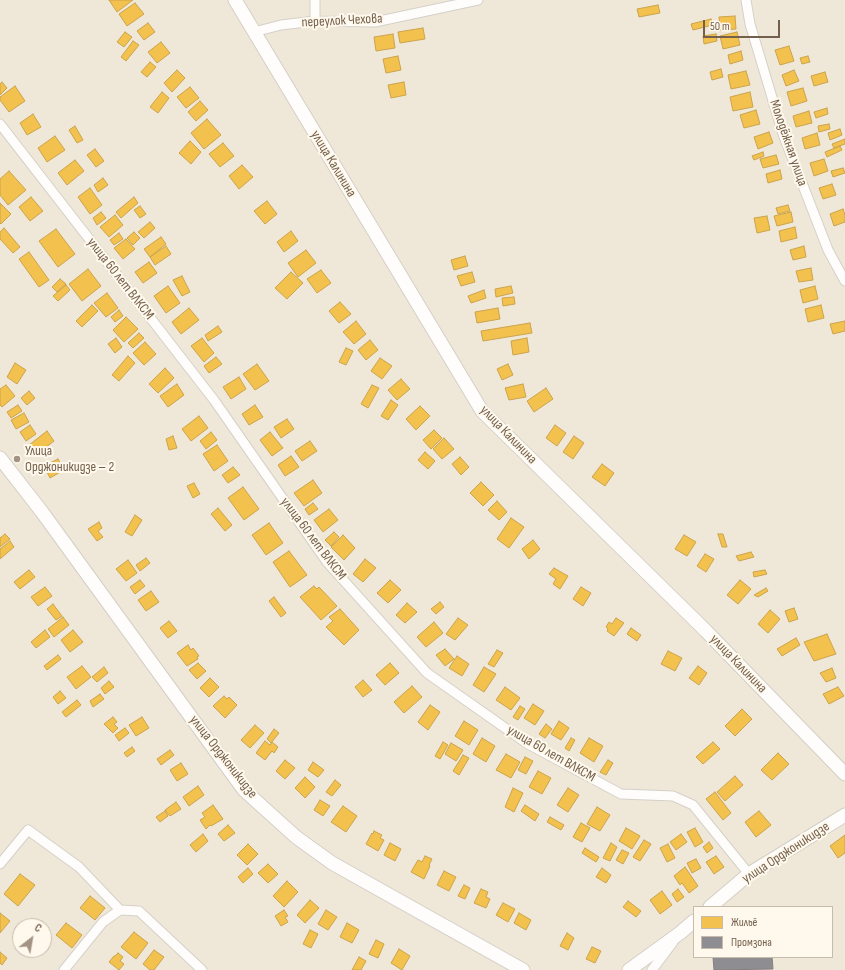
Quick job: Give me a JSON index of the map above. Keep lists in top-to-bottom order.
{
  "streets": {
    "main road": ["улица Калинина", "улица Орджоникидзе"],
    "street": ["переулок Чехова", "Молодёжная улица", "улица 60 лет ВЛКСМ"]
  },
  "crossings": [
    ["переулок Чехова", "улица Калинина"],
    ["улица 60 лет ВЛКСМ", "улица Орджоникидзе"]
  ],
  "places": ["Улица Орджоникидзе – 2"],
  "legend": ["Жильё", "Промзона"],
  "scale_bar": "50 m",
  "north": "top right"
}
